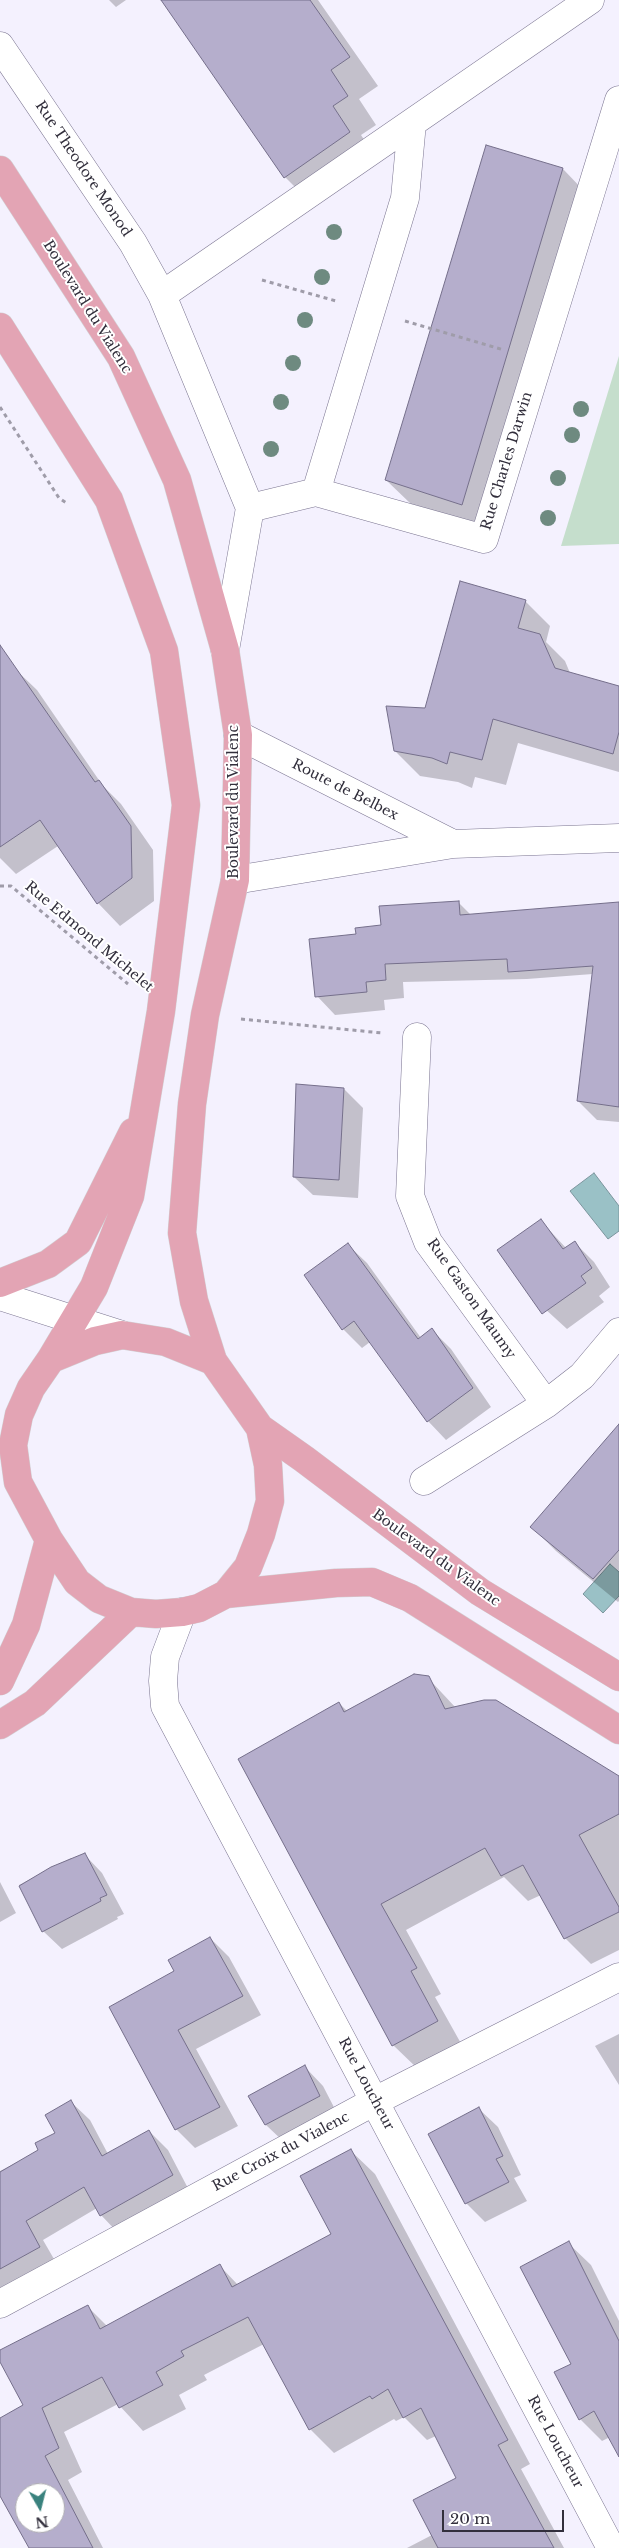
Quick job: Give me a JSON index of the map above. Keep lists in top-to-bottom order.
{
  "streets": {
    "main road": ["Boulevard du Vialenc"],
    "street": [
      "Rue Theodore Monod",
      "Rue Charles Darwin",
      "Route de Belbex",
      "Rue Gaston Maumy",
      "Rue Loucheur",
      "Rue Croix du Vialenc"
    ],
    "path": ["Rue Edmond Michelet"]
  },
  "crossings": [
    ["Rue Theodore Monod", "Rue Charles Darwin"],
    ["Boulevard du Vialenc", "Route de Belbex"],
    ["Rue Loucheur", "Rue Croix du Vialenc"]
  ],
  "scale_bar": "20 m",
  "north": "bottom"
}
